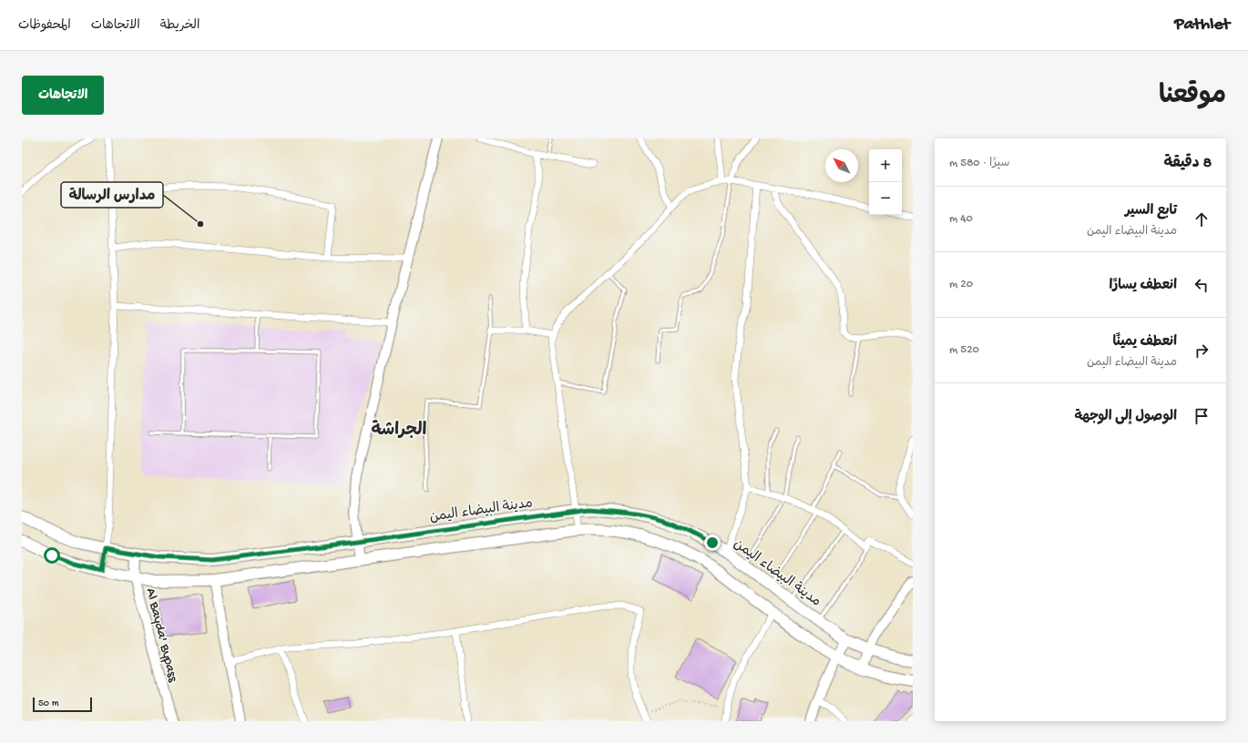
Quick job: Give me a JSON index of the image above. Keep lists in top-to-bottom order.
{
  "streets": {
    "main road": ["مدينة البيضاء اليمن"],
    "street": ["Al Bayda' Bypass"]
  },
  "crossings": [
    ["مدينة البيضاء اليمن", "Al Bayda' Bypass"]
  ],
  "districts": ["الجراشة"],
  "places": ["مدارس الرسالة"],
  "scale_bar": "50 m",
  "north": "top left",
  "page": {
    "header": "Pathlet",
    "nav": ["الخريطة", "الاتجاهات", "المحفوظات"],
    "title": "موقعنا",
    "buttons": "الاتجاهات",
    "heading": ["8 دقيقة", "سيرًا · 580 m"],
    "map_buttons": ["+", "−"],
    "list": [
      ["تابع السير", "مدينة البيضاء اليمن", "40 m"],
      ["انعطف يسارًا", "20 m"],
      ["انعطف يمينًا", "مدينة البيضاء اليمن", "520 m"],
      "الوصول إلى الوجهة"
    ],
    "scale": "50 m"
  }
}
